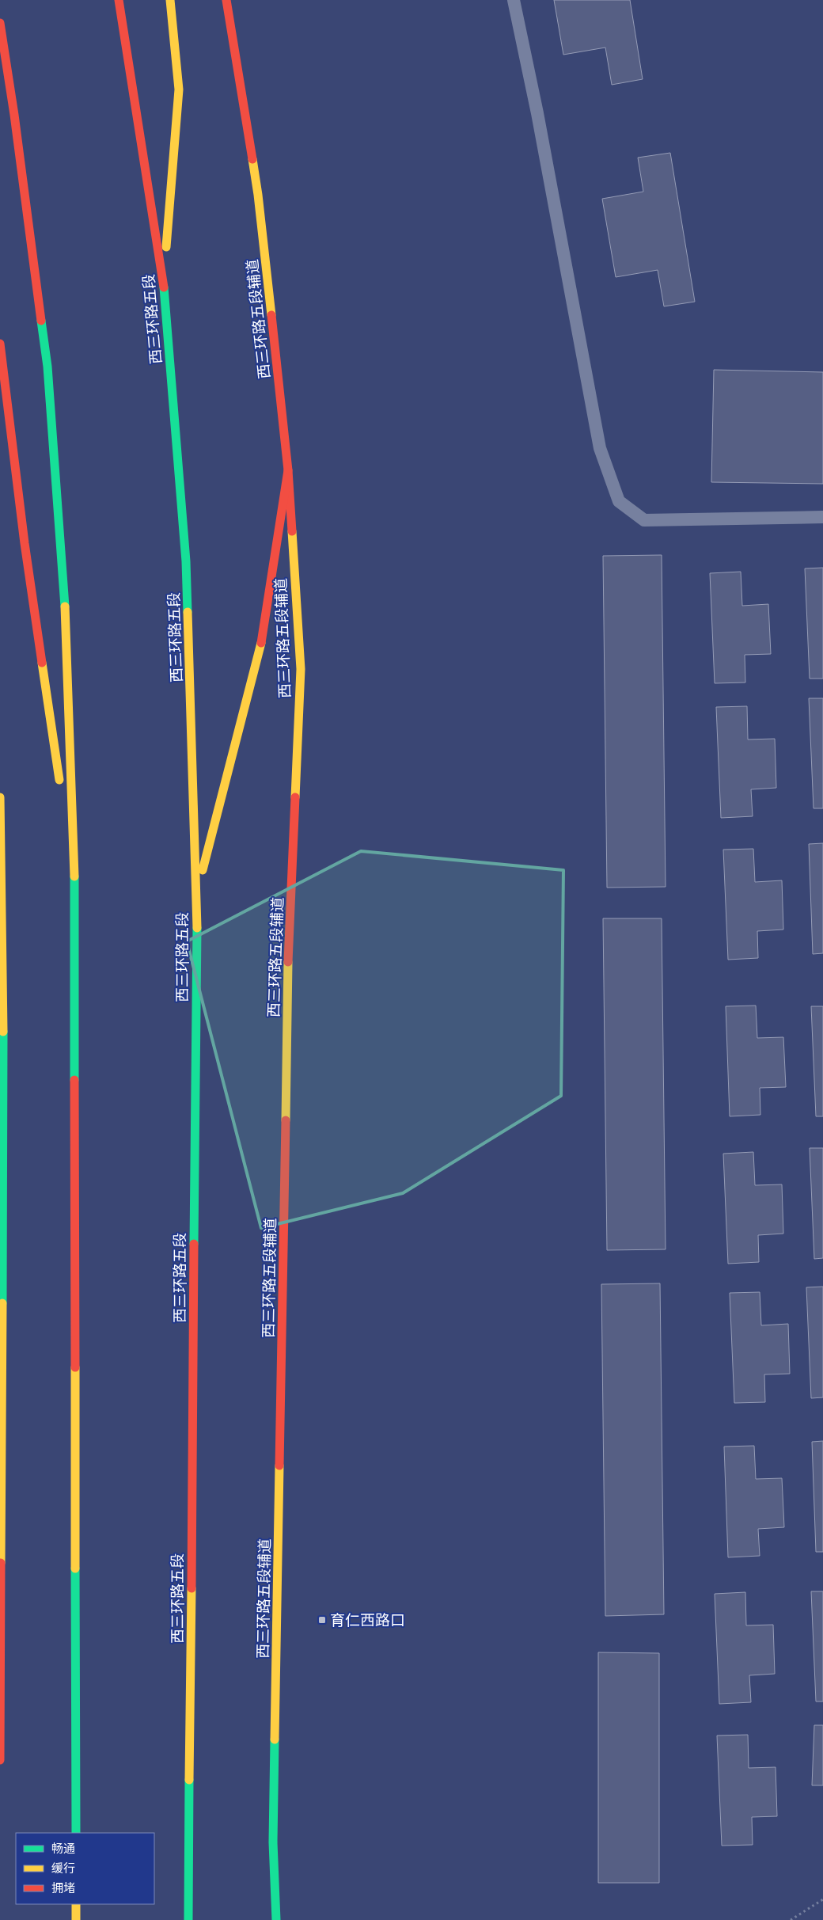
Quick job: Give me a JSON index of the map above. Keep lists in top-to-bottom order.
{
  "streets": {
    "main road": ["西三环路五段", "西三环路五段辅道"]
  },
  "places": {
    "transit": ["育仁西路口"]
  },
  "legend": ["畅通", "缓行", "拥堵"]
}
